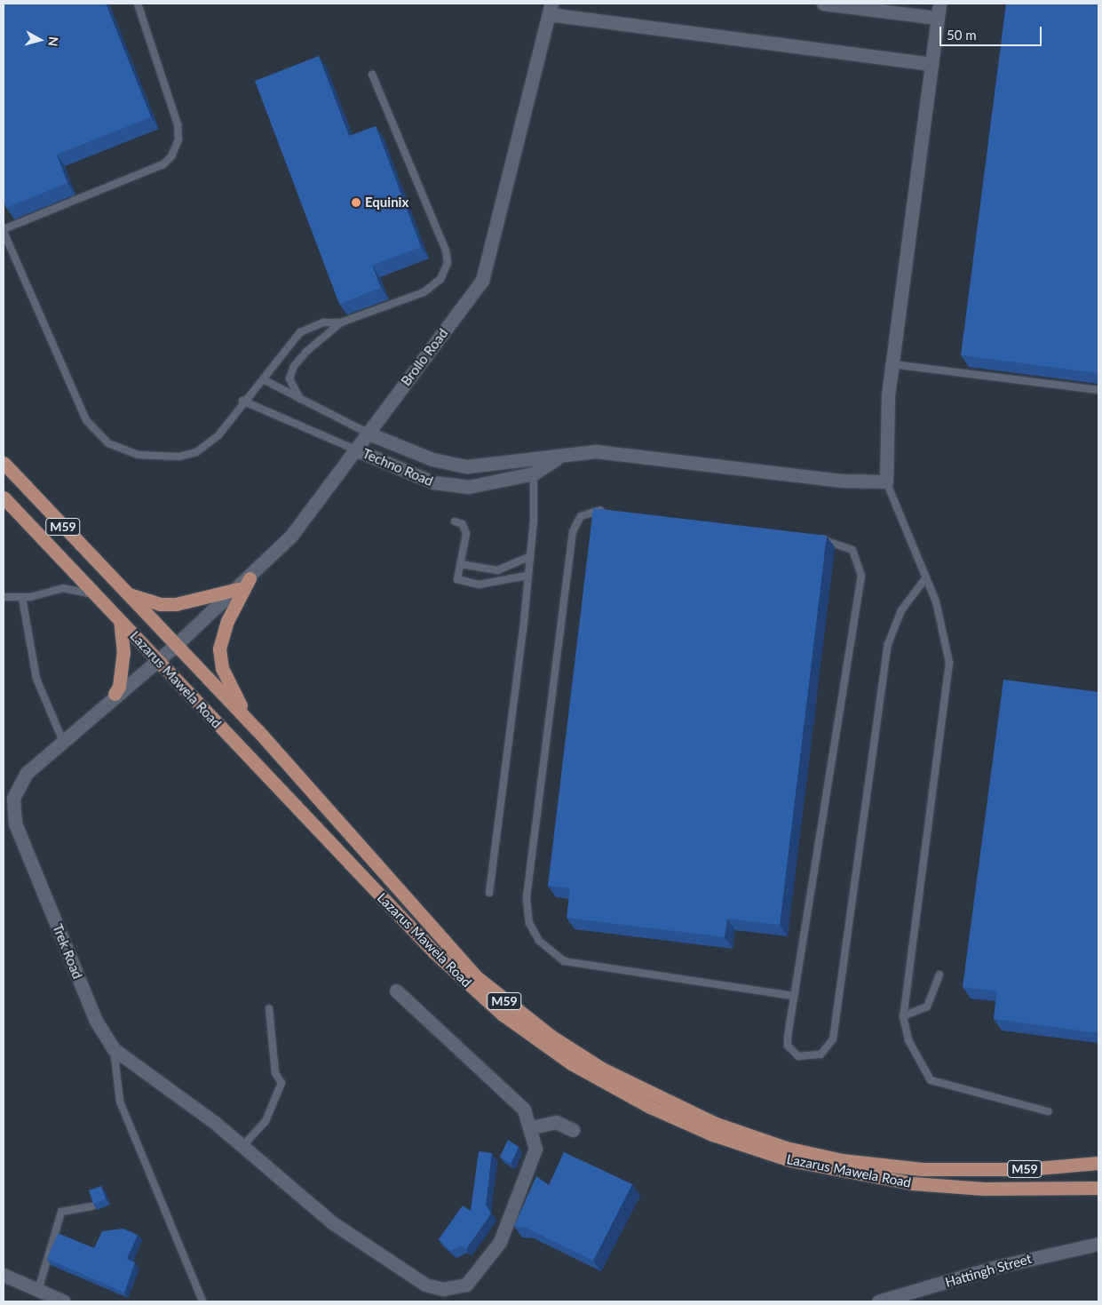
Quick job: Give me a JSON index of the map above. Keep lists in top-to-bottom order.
{
  "streets": {
    "main road": ["M59", "Lazarus Mawela Road"],
    "street": [
      "Brollo Road",
      "Techno Road",
      "Trek Road",
      "Hattingh Street"
    ]
  },
  "crossings": [
    ["Brollo Road", "Techno Road"],
    ["Brollo Road", "M59"],
    ["Brollo Road", "Lazarus Mawela Road"],
    ["Brollo Road", "Trek Road"],
    ["M59", "Lazarus Mawela Road"],
    ["M59", "Trek Road"],
    ["Lazarus Mawela Road", "Trek Road"]
  ],
  "places": ["Equinix"],
  "scale_bar": "50 m",
  "north": "right"
}
